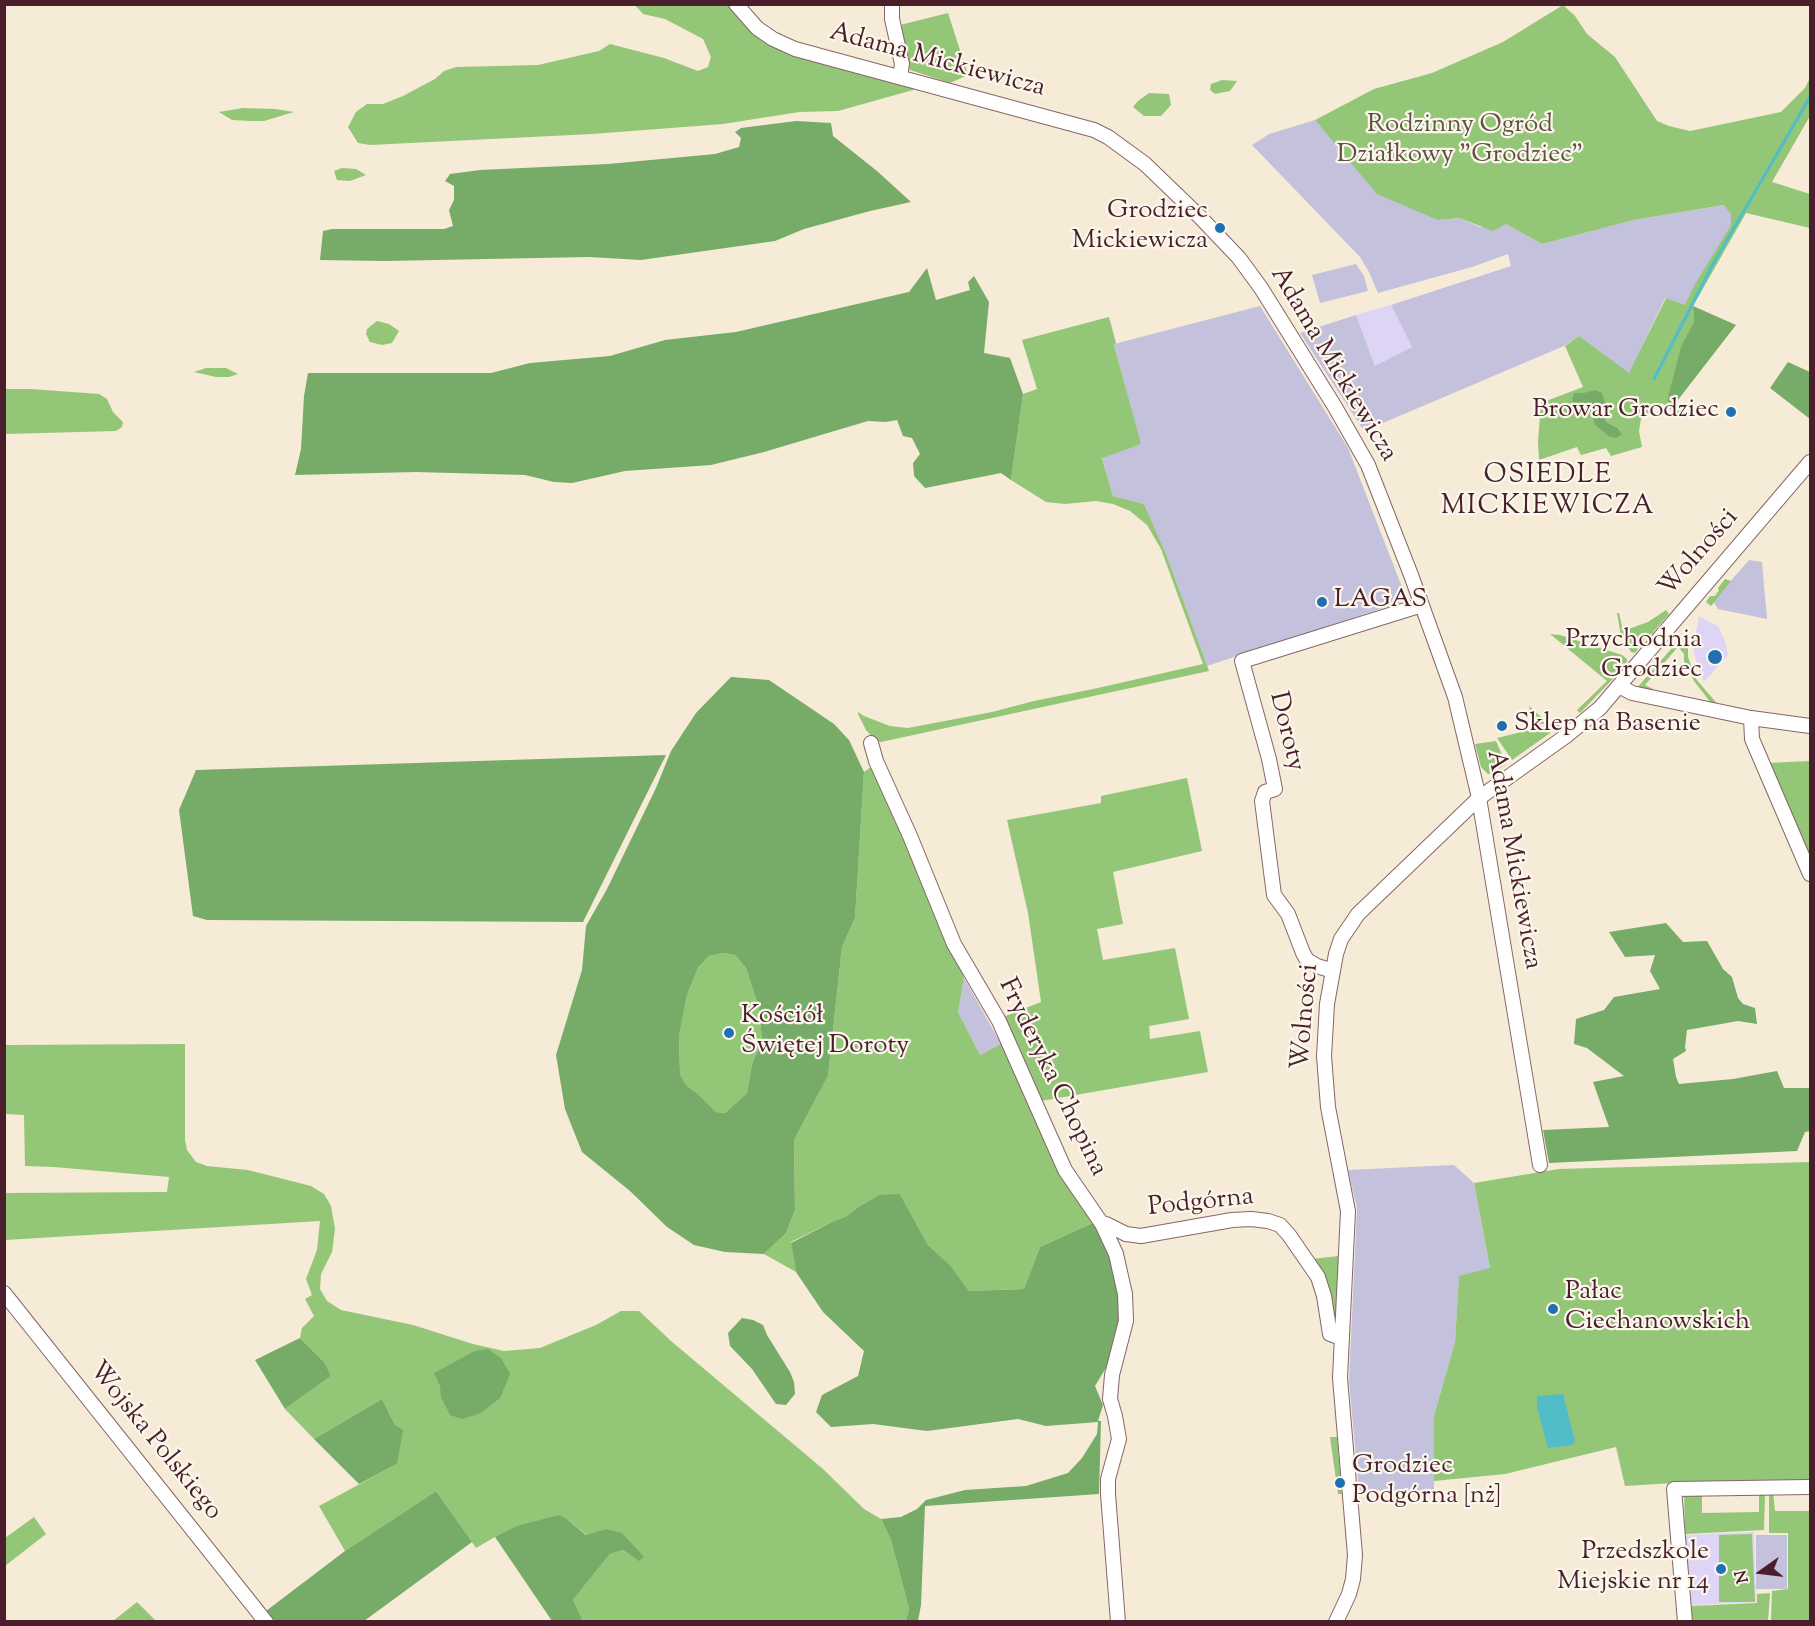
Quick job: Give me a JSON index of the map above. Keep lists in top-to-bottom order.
{
  "streets": {
    "street": [
      "Adama Mickiewicza",
      "Wolności",
      "Doroty",
      "Fryderyka Chopina",
      "Podgórna",
      "Wojska Polskiego"
    ]
  },
  "crossings": [
    ["Adama Mickiewicza", "Wolności"],
    ["Adama Mickiewicza", "Doroty"],
    ["Wolności", "Doroty"],
    ["Wolności", "Podgórna"],
    ["Fryderyka Chopina", "Podgórna"]
  ],
  "districts": ["OSIEDLE MICKIEWICZA"],
  "parks": ["Rodzinny Ogród Działkowy \"Grodziec\""],
  "places": [
    "Grodziec Mickiewicza",
    "Browar Grodziec",
    "LAGAS",
    "Przychodnia Grodziec",
    "Sklep na Basenie",
    "Kościół Świętej Doroty",
    "Pałac Ciechanowskich",
    "Grodziec Podgórna [nż]",
    "Przedszkole Miejskie nr 14"
  ],
  "north": "left"
}
